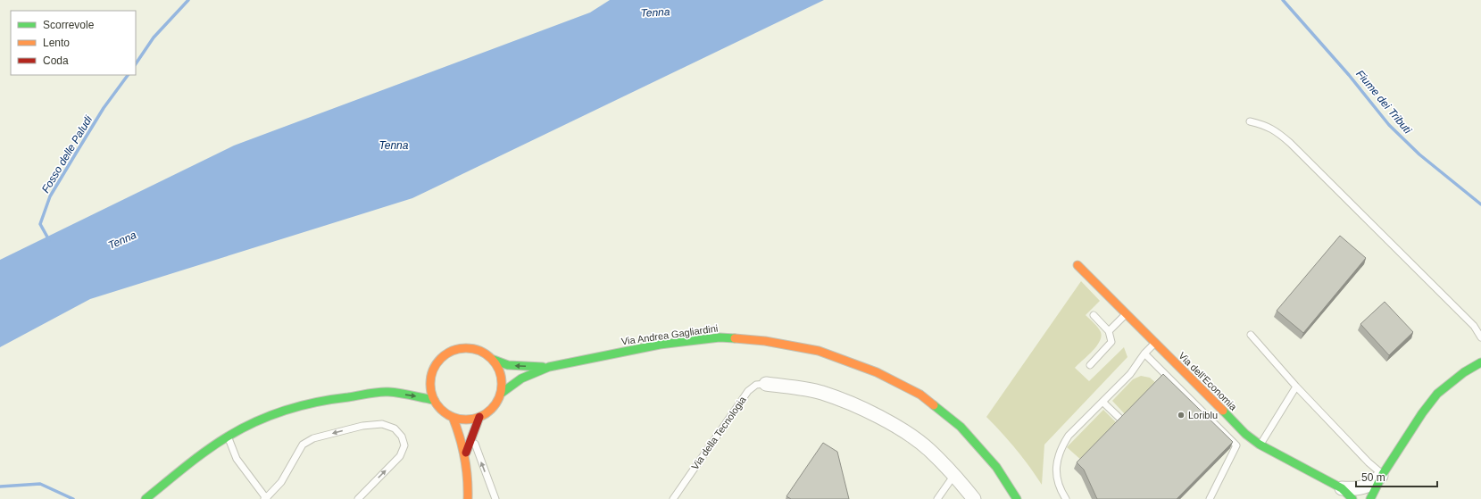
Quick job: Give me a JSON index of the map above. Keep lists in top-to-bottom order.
{
  "streets": {
    "main road": ["Via Andrea Gagliardini", "Via dell'Economia"],
    "street": ["Via della Tecnologia"]
  },
  "water": ["Tenna", "Fiume dei Tributi", "Fosso delle Paludi"],
  "places": ["Loriblu"],
  "legend": ["Scorrevole", "Lento", "Coda"],
  "scale_bar": "50 m"
}
